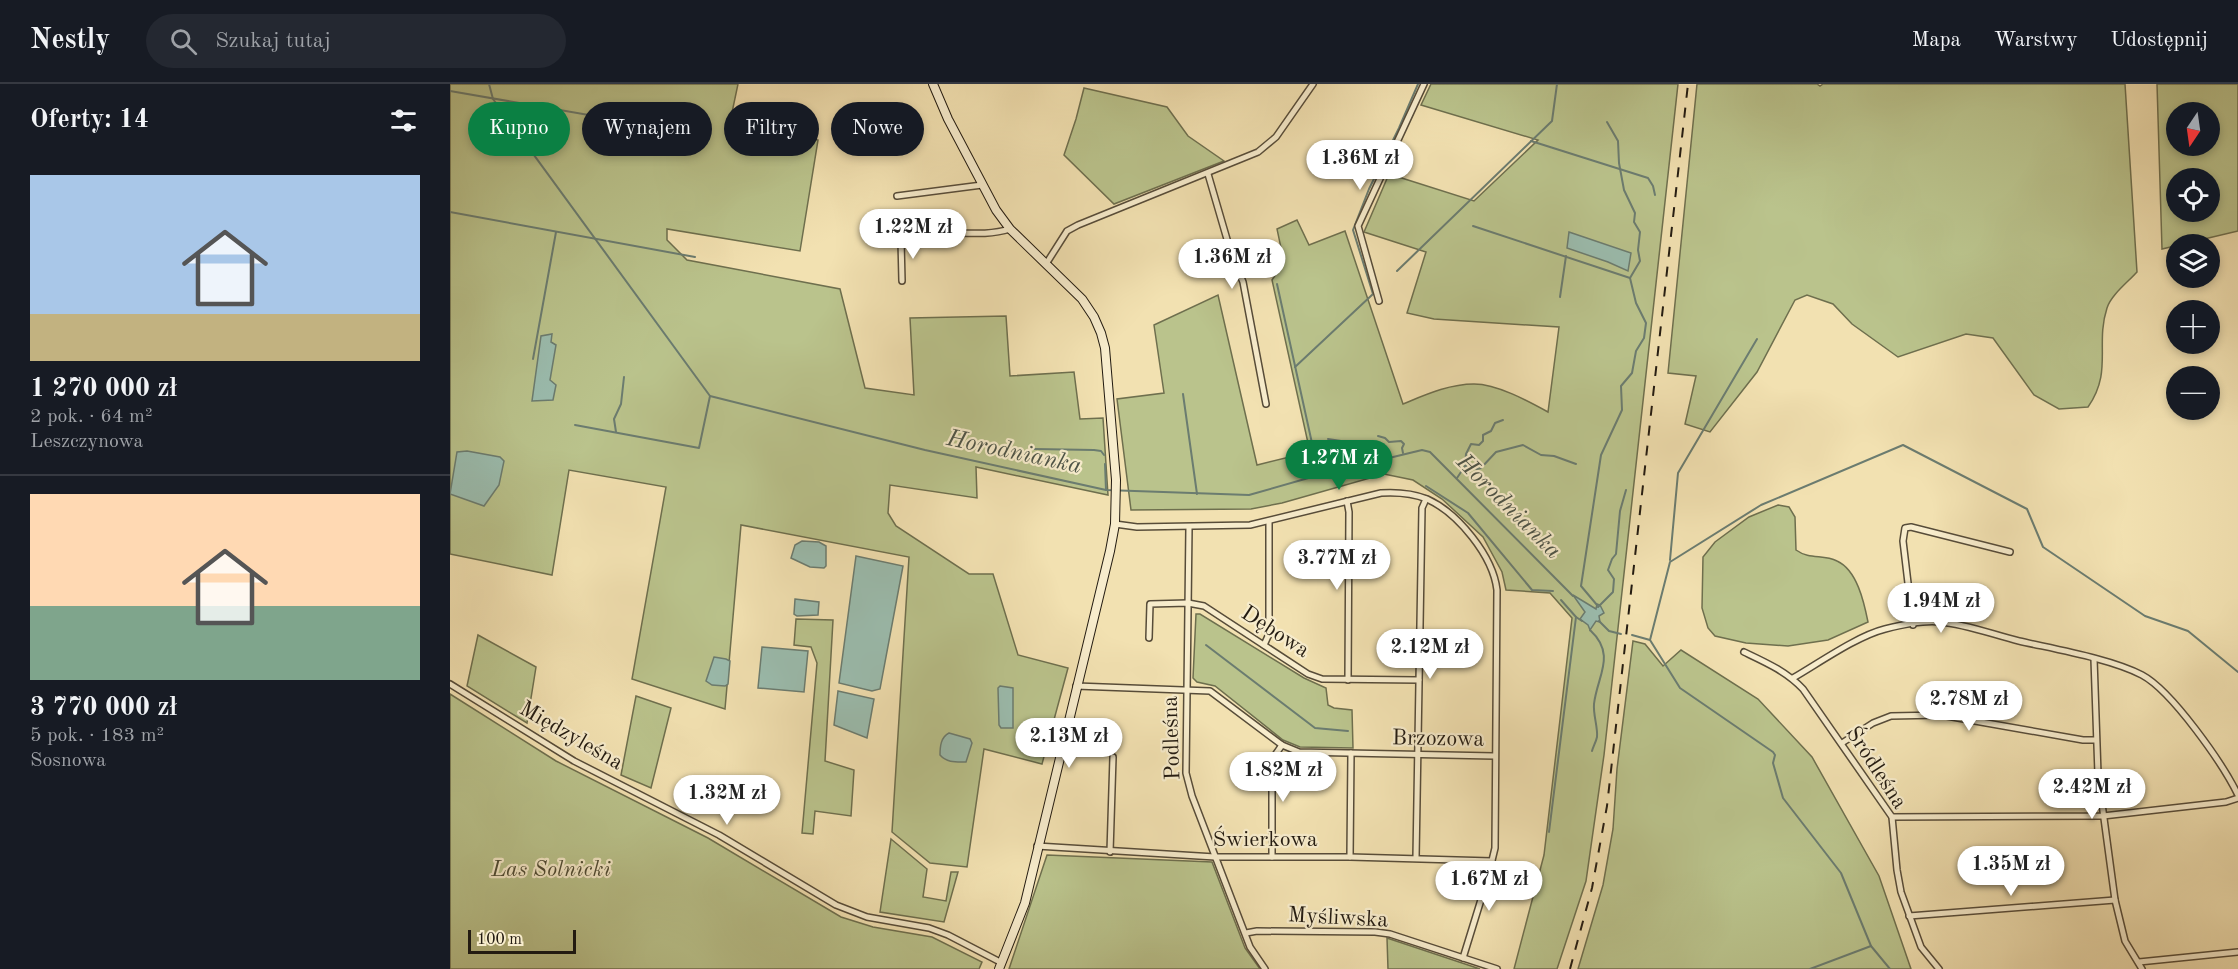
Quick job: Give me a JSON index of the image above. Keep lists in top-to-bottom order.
{
  "streets": {
    "street": [
      "Dębowa",
      "Międzyleśna",
      "Podleśna",
      "Brzozowa",
      "Śródleśna",
      "Świerkowa",
      "Myśliwska"
    ]
  },
  "crossings": [
    ["Dębowa", "Podleśna"],
    ["Podleśna", "Brzozowa"],
    ["Podleśna", "Świerkowa"],
    ["Podleśna", "Myśliwska"]
  ],
  "water": ["Horodnianka"],
  "parks": ["Las Solnicki"],
  "scale_bar": "100 m",
  "north": "bottom",
  "page": {
    "header": "Nestly",
    "search": "Szukaj tutaj",
    "nav": ["Mapa", "Warstwy", "Udostępnij"],
    "heading": "Oferty: 14",
    "map_buttons": ["+", "−"],
    "chip": [
      "Kupno",
      "Wynajem",
      "Filtry",
      "Nowe"
    ],
    "price": [
      "1.36M zł",
      "1.22M zł",
      "1.36M zł",
      "1.27M zł",
      "3.77M zł",
      "1.94M zł",
      "2.12M zł",
      "2.78M zł",
      "2.13M zł",
      "1.82M zł",
      "2.42M zł",
      "1.32M zł",
      "1.35M zł",
      "1.67M zł"
    ],
    "list": [
      {
        "name": "1 270 000 zł",
        "note": "2 pok. · 64 m² · Leszczynowa"
      },
      {
        "name": "3 770 000 zł",
        "note": "5 pok. · 183 m² · Sosnowa"
      }
    ],
    "scale": "100 m"
  }
}
